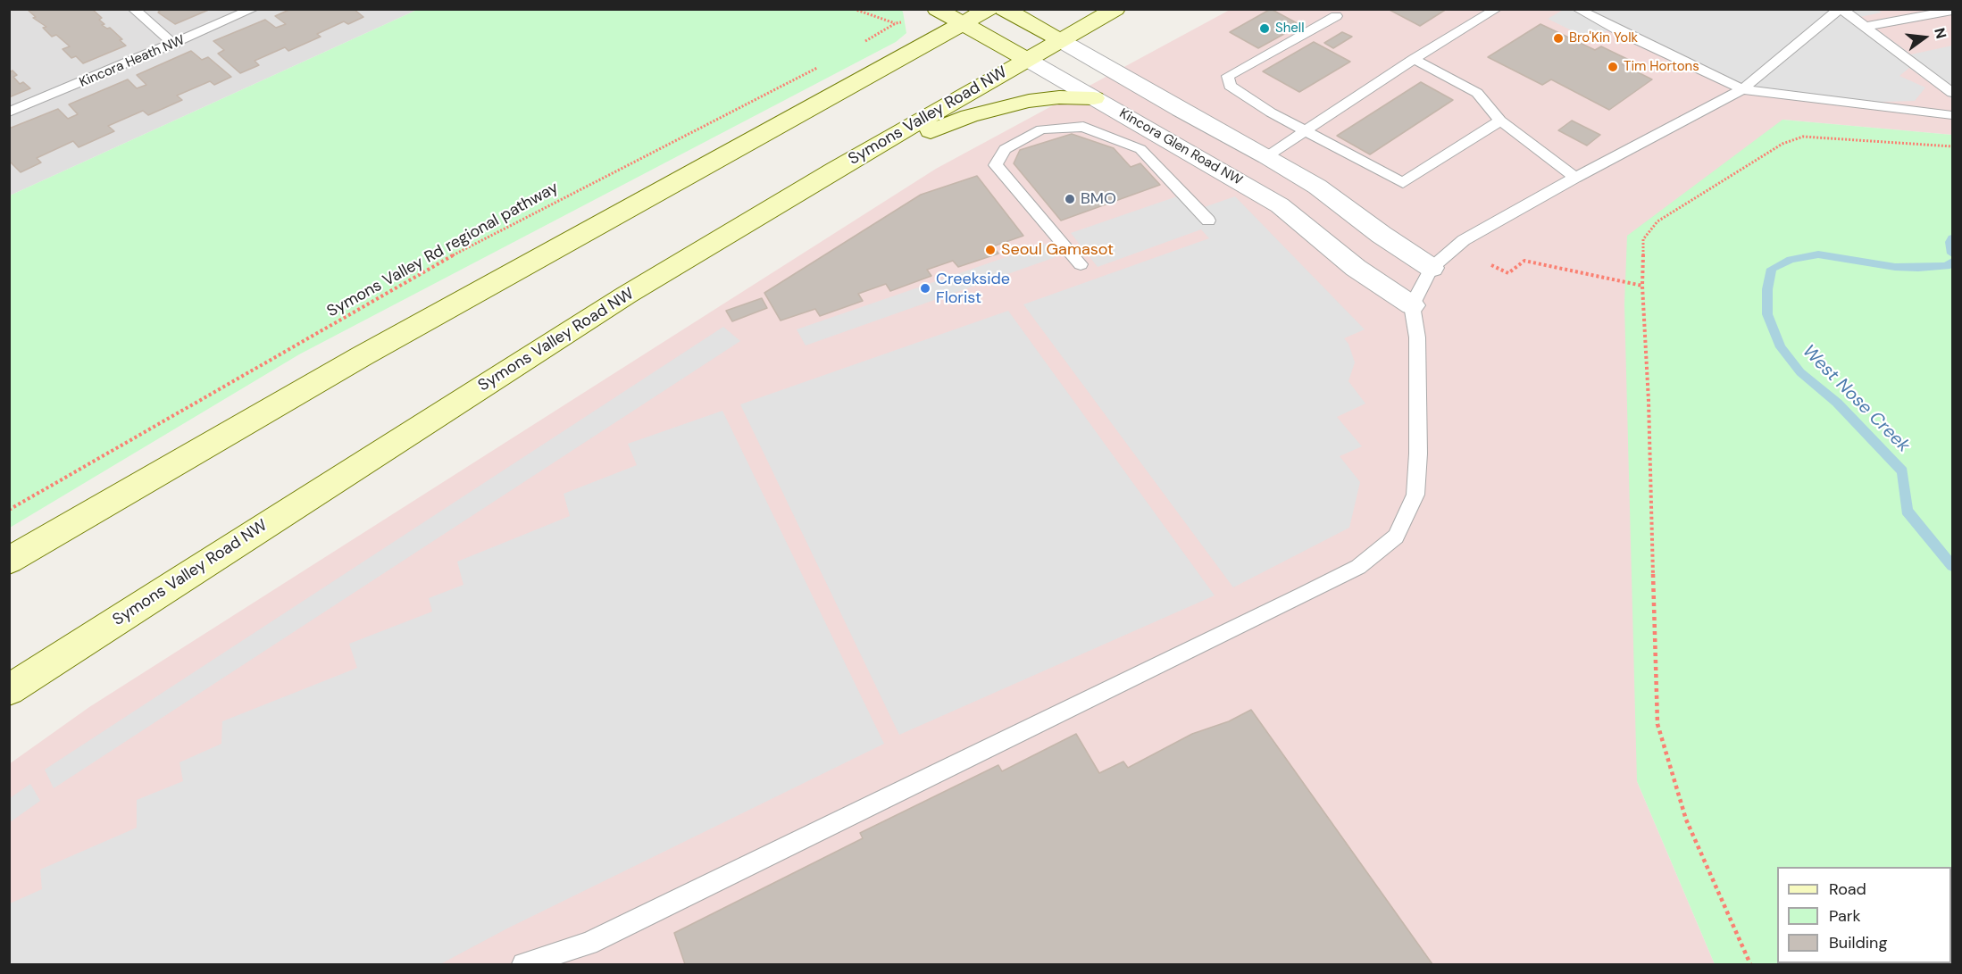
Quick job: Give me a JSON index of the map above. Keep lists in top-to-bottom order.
{
  "streets": {
    "main road": ["Symons Valley Road NW", "Kincora Glen Road NW"],
    "lane": ["Kincora Heath NW"],
    "path": ["Symons Valley Rd regional pathway"]
  },
  "crossings": [
    ["Symons Valley Road NW", "Kincora Glen Road NW"]
  ],
  "water": ["West Nose Creek"],
  "places": [
    "Shell",
    "Bro'Kin Yolk",
    "Tim Hortons",
    "BMO",
    "Seoul Gamasot",
    "Creekside Florist"
  ],
  "legend": ["Road", "Park", "Building"],
  "north": "right"
}
